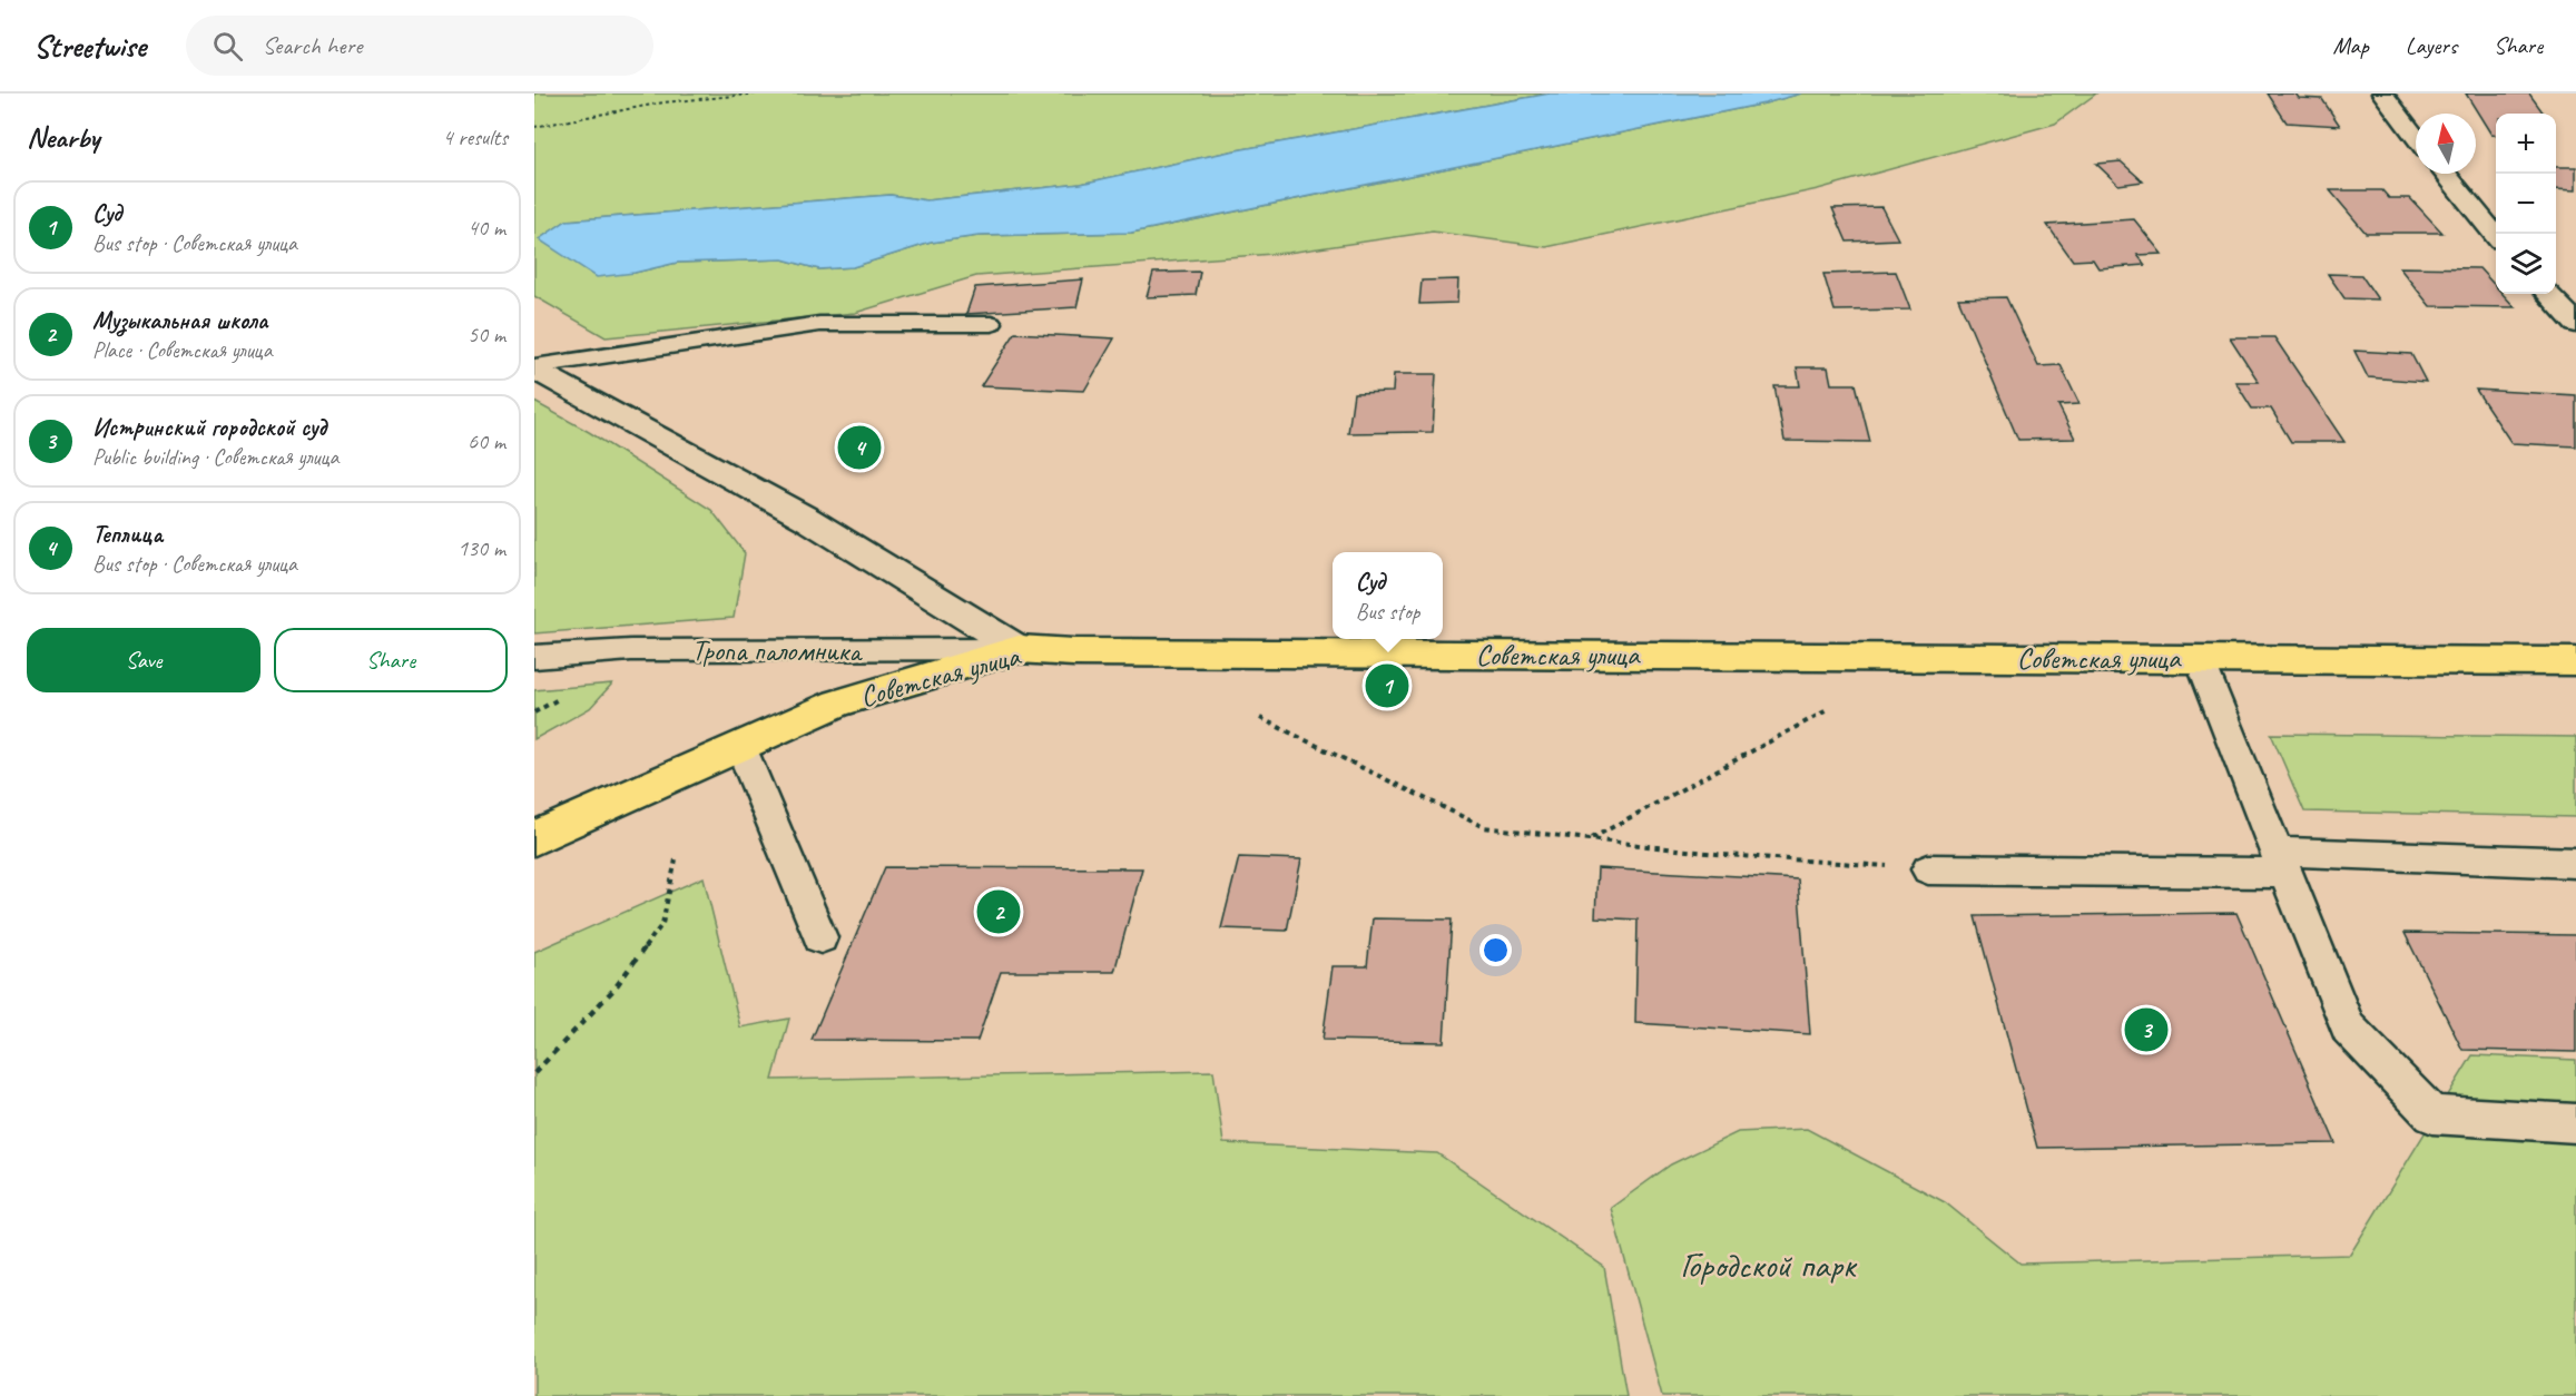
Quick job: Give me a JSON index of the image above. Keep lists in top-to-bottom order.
{
  "streets": {
    "main road": ["Советская улица"],
    "lane": ["Тропа паломника"]
  },
  "crossings": [
    ["Тропа паломника", "Советская улица"]
  ],
  "parks": ["Городской парк"],
  "north": "top",
  "page": {
    "header": "Streetwise",
    "search": "Search here",
    "nav": ["Map", "Layers", "Share"],
    "heading": ["Nearby", "4 results"],
    "map_buttons": ["+", "−"],
    "list": [
      {
        "mark": "1",
        "name": "Суд",
        "note": "Bus stop · Советская улица",
        "value": "40 m"
      },
      {
        "mark": "2",
        "name": "Музыкальная школа",
        "note": "Place · Советская улица",
        "value": "50 m"
      },
      {
        "mark": "3",
        "name": "Истринский городской суд",
        "note": "Public building · Советская улица",
        "value": "60 m"
      },
      {
        "mark": "4",
        "name": "Теплица",
        "note": "Bus stop · Советская улица",
        "value": "130 m"
      }
    ],
    "pins": [
      "4",
      "1",
      "2",
      "3"
    ],
    "popup": ["Суд", "Bus stop"],
    "buttons": ["Save", "Share"]
  }
}
